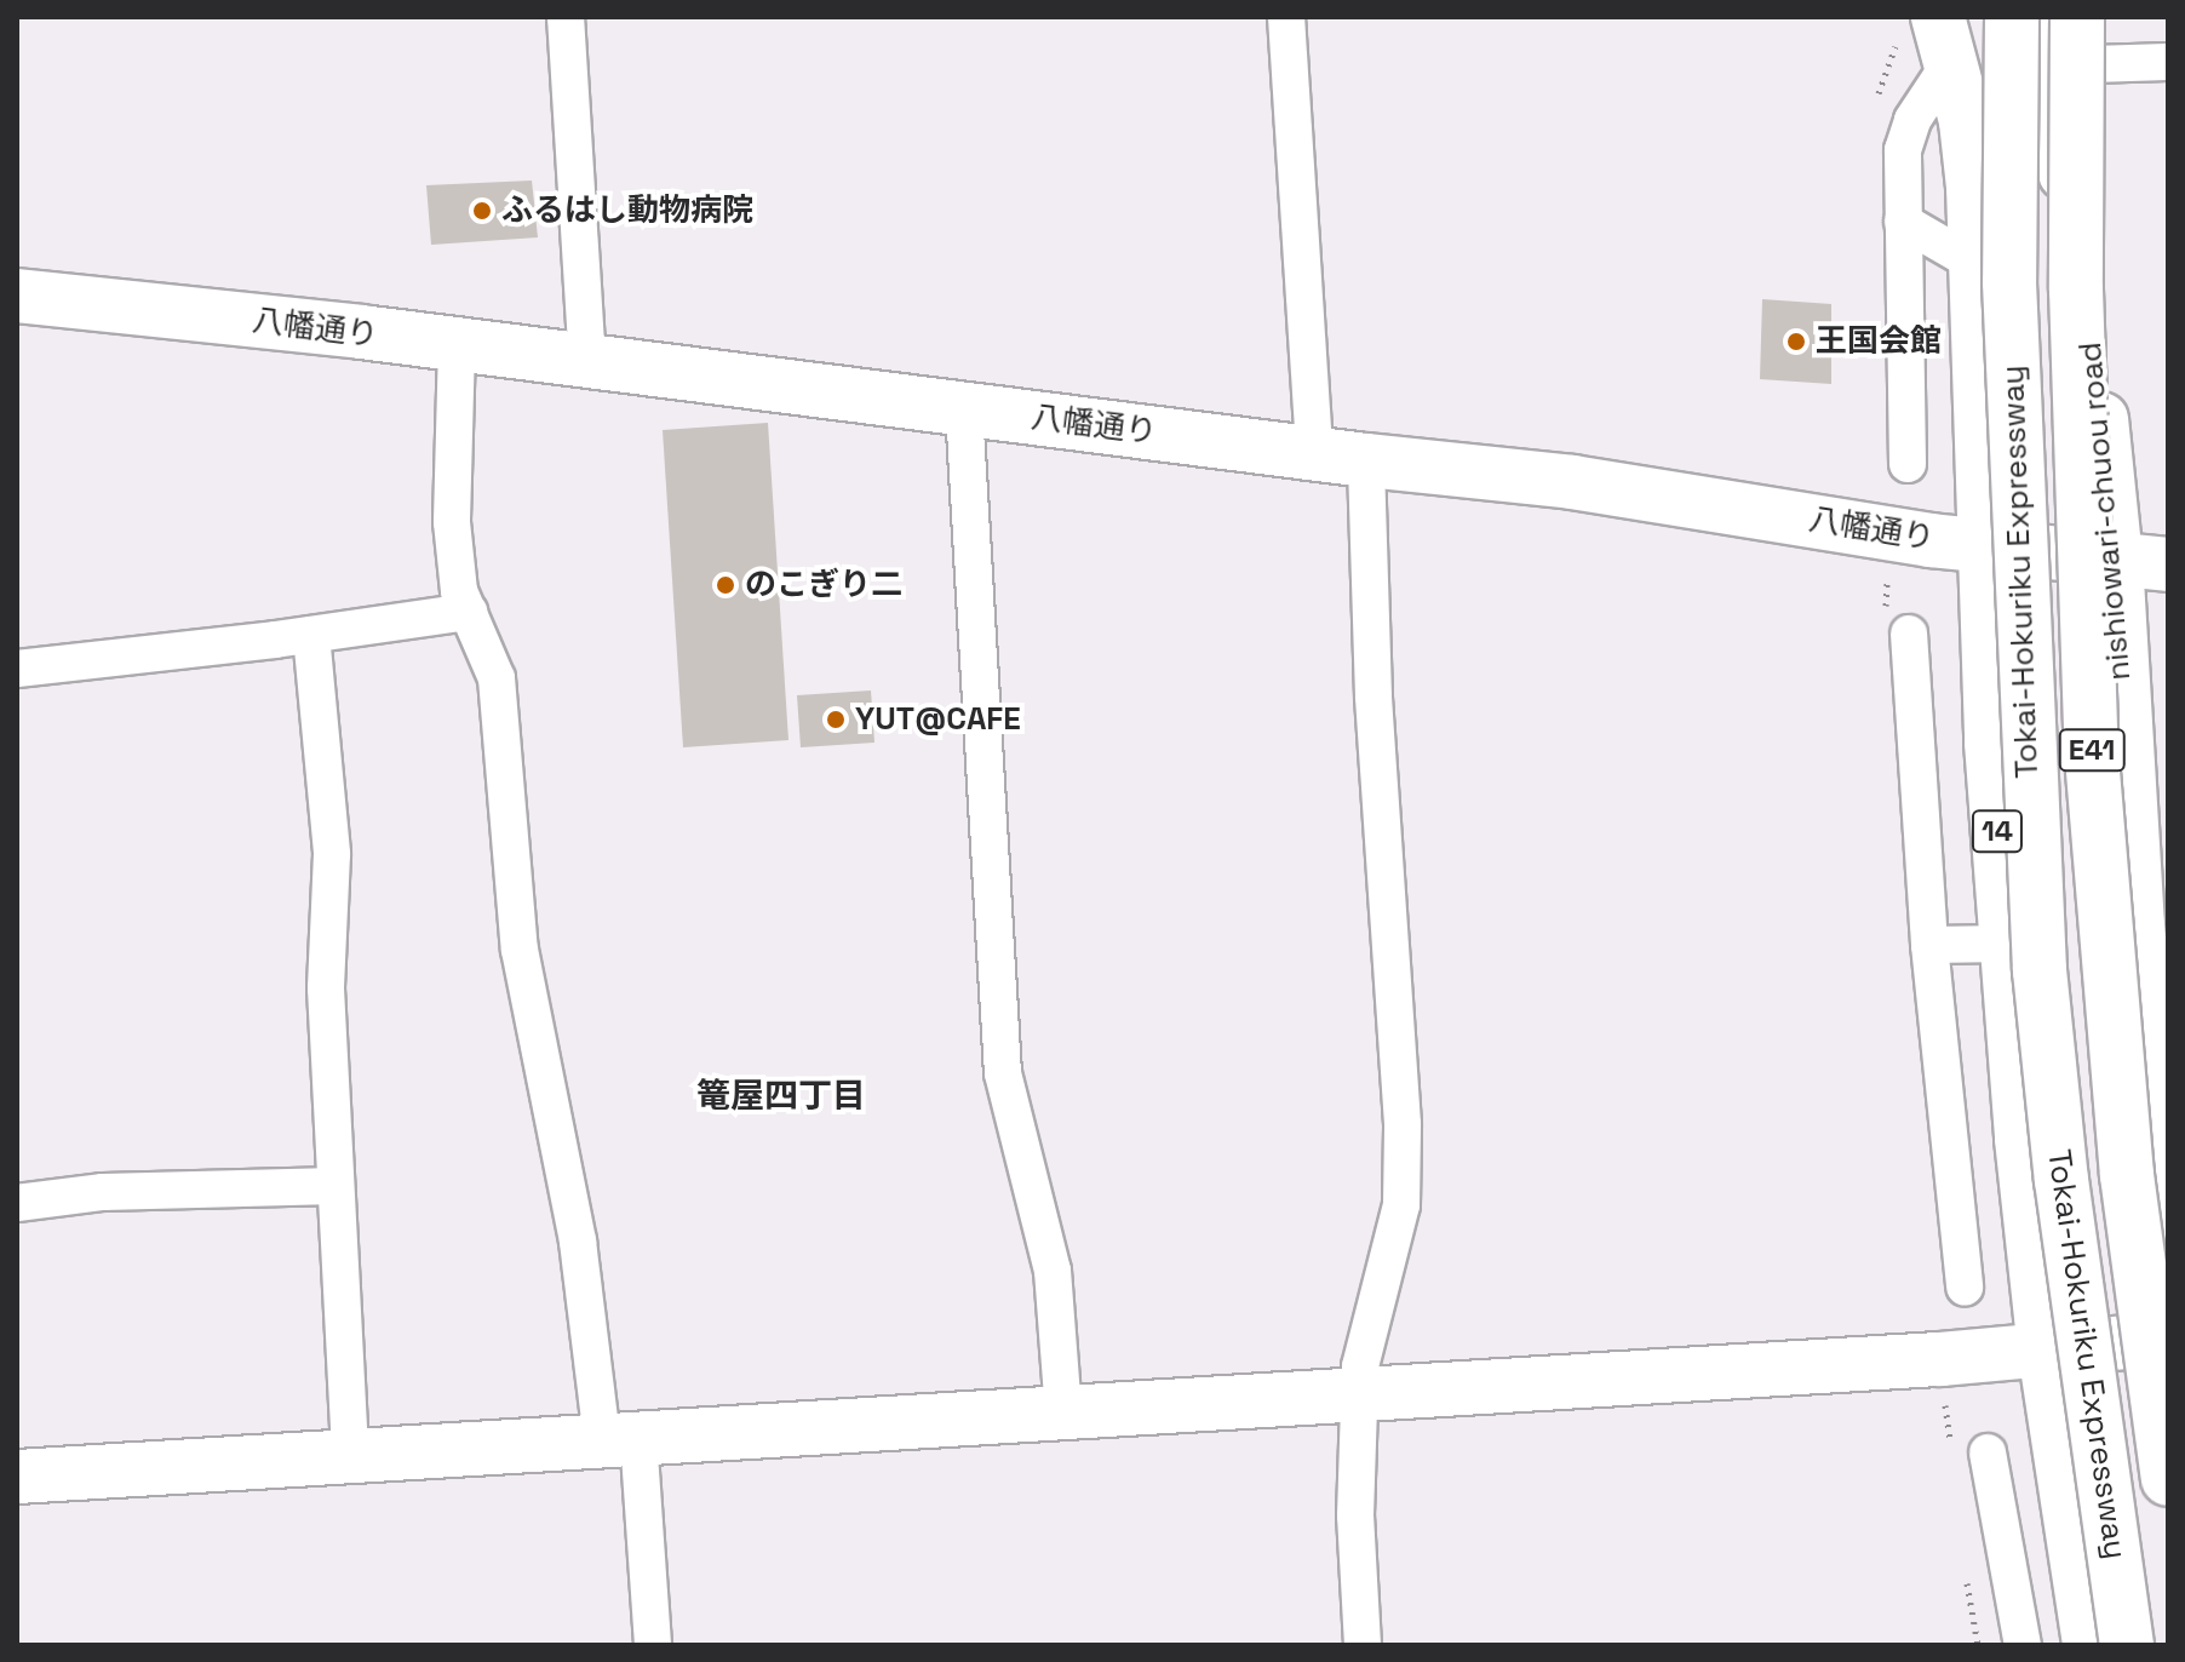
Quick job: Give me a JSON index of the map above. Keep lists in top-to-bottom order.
{
  "streets": {
    "main road": [
      "八幡通り",
      "nishiowari-chuou road",
      "Tokai-Hokuriku Expressway",
      "E41",
      "14"
    ]
  },
  "crossings": [
    ["八幡通り", "nishiowari-chuou road"],
    ["八幡通り", "14"]
  ],
  "districts": ["篭屋四丁目"],
  "places": [
    "ふるはし動物病院",
    "王国会館",
    "のこぎり二",
    "YUT@CAFE"
  ]
}
